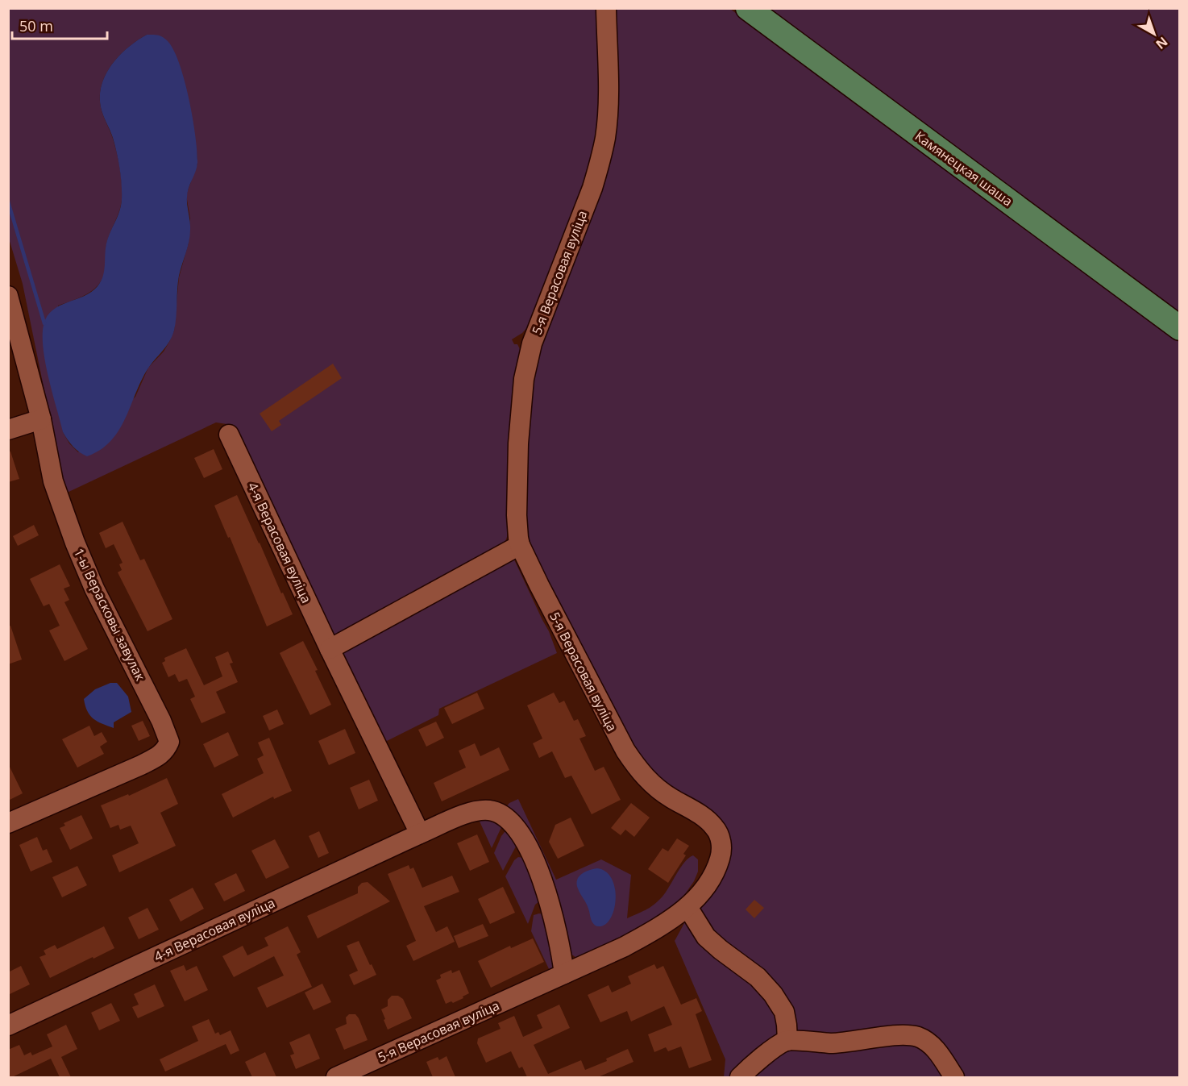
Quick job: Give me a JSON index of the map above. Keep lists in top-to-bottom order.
{
  "streets": {
    "main road": ["Камянецкая шаша"],
    "street": ["5-я Верасовая вуліца", "4-я Верасовая вуліца", "1-ы Верасковы завулак"]
  },
  "crossings": [
    ["5-я Верасовая вуліца", "4-я Верасовая вуліца"]
  ],
  "scale_bar": "50 m",
  "north": "bottom right"
}
